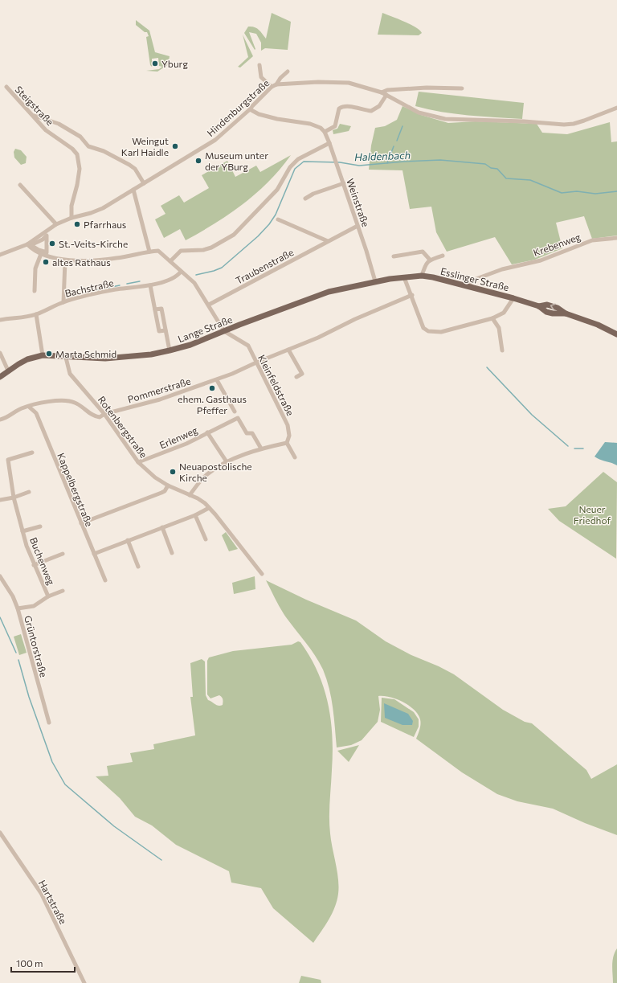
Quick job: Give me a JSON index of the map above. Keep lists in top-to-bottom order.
{
  "streets": {
    "main road": ["Esslinger Straße", "Lange Straße"],
    "street": [
      "Steigstraße",
      "Hindenburgstraße",
      "Weinstraße",
      "Krebenweg",
      "Traubenstraße",
      "Bachstraße",
      "Kleinfeldstraße",
      "Pommerstraße",
      "Rotenbergstraße",
      "Erlenweg",
      "Kappelbergstraße",
      "Buchenweg",
      "Grüntorstraße",
      "Hartstraße"
    ]
  },
  "crossings": [
    ["Steigstraße", "Hindenburgstraße"],
    ["Weinstraße", "Traubenstraße"],
    ["Weinstraße", "Lange Straße"],
    ["Krebenweg", "Esslinger Straße"],
    ["Esslinger Straße", "Lange Straße"],
    ["Lange Straße", "Kleinfeldstraße"],
    ["Lange Straße", "Rotenbergstraße"],
    ["Kleinfeldstraße", "Pommerstraße"],
    ["Pommerstraße", "Rotenbergstraße"],
    ["Pommerstraße", "Kappelbergstraße"],
    ["Rotenbergstraße", "Erlenweg"],
    ["Buchenweg", "Grüntorstraße"]
  ],
  "water": ["Haldenbach"],
  "parks": ["Neuer Friedhof"],
  "places": [
    "Yburg",
    "Weingut Karl Haidle",
    "Museum unter der YBurg",
    "Pfarrhaus",
    "St.-Veits-Kirche",
    "altes Rathaus",
    "Marta Schmid",
    "ehem. Gasthaus Pfeffer",
    "Neuapostolische Kirche"
  ],
  "scale_bar": "100 m"
}
